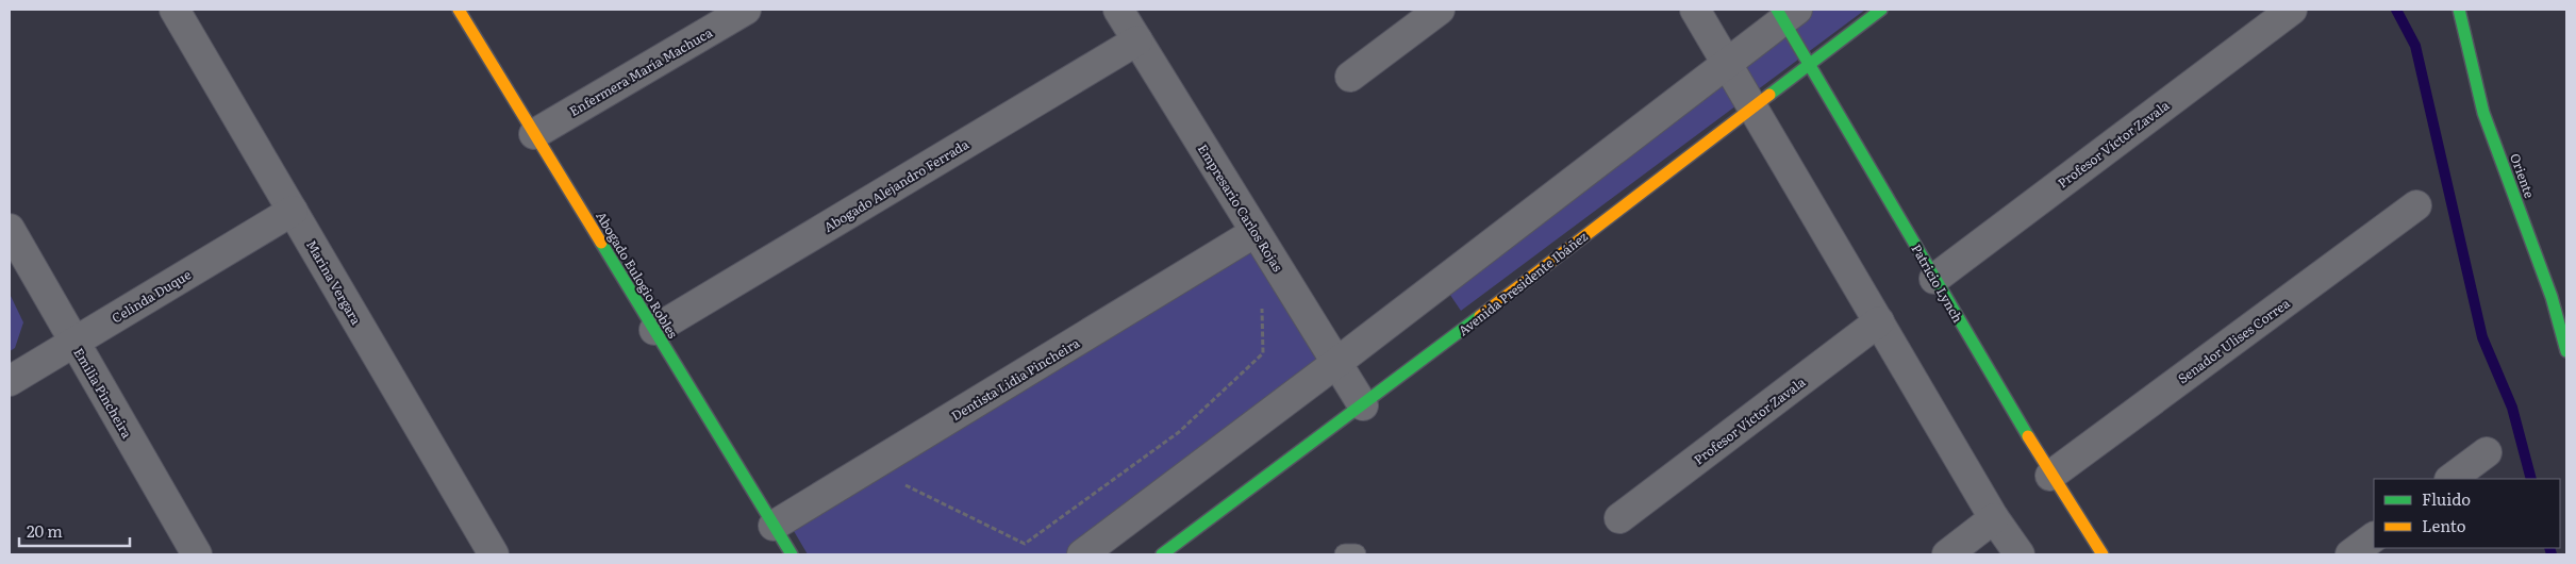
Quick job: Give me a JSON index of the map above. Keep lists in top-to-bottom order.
{
  "streets": {
    "street": [
      "Enfermera María Machuca",
      "Profesor Víctor Zavala",
      "Oriente",
      "Abogado Alejandro Ferrada",
      "Empresario Carlos Rojas",
      "Abogado Eulogio Robles",
      "Marina Vergara",
      "Avenida Presidente Ibáñez",
      "Patricio Lynch",
      "Celinda Duque",
      "Senador Ulises Correa",
      "Dentista Lidia Pincheira",
      "Emilia Pincheira"
    ]
  },
  "crossings": [
    ["Enfermera María Machuca", "Abogado Eulogio Robles"],
    ["Profesor Víctor Zavala", "Patricio Lynch"],
    ["Abogado Alejandro Ferrada", "Empresario Carlos Rojas"],
    ["Abogado Alejandro Ferrada", "Abogado Eulogio Robles"],
    ["Empresario Carlos Rojas", "Avenida Presidente Ibáñez"],
    ["Empresario Carlos Rojas", "Dentista Lidia Pincheira"],
    ["Abogado Eulogio Robles", "Dentista Lidia Pincheira"],
    ["Marina Vergara", "Celinda Duque"],
    ["Avenida Presidente Ibáñez", "Patricio Lynch"],
    ["Patricio Lynch", "Senador Ulises Correa"],
    ["Celinda Duque", "Emilia Pincheira"]
  ],
  "legend": ["Fluido", "Lento"],
  "scale_bar": "20 m"
}
